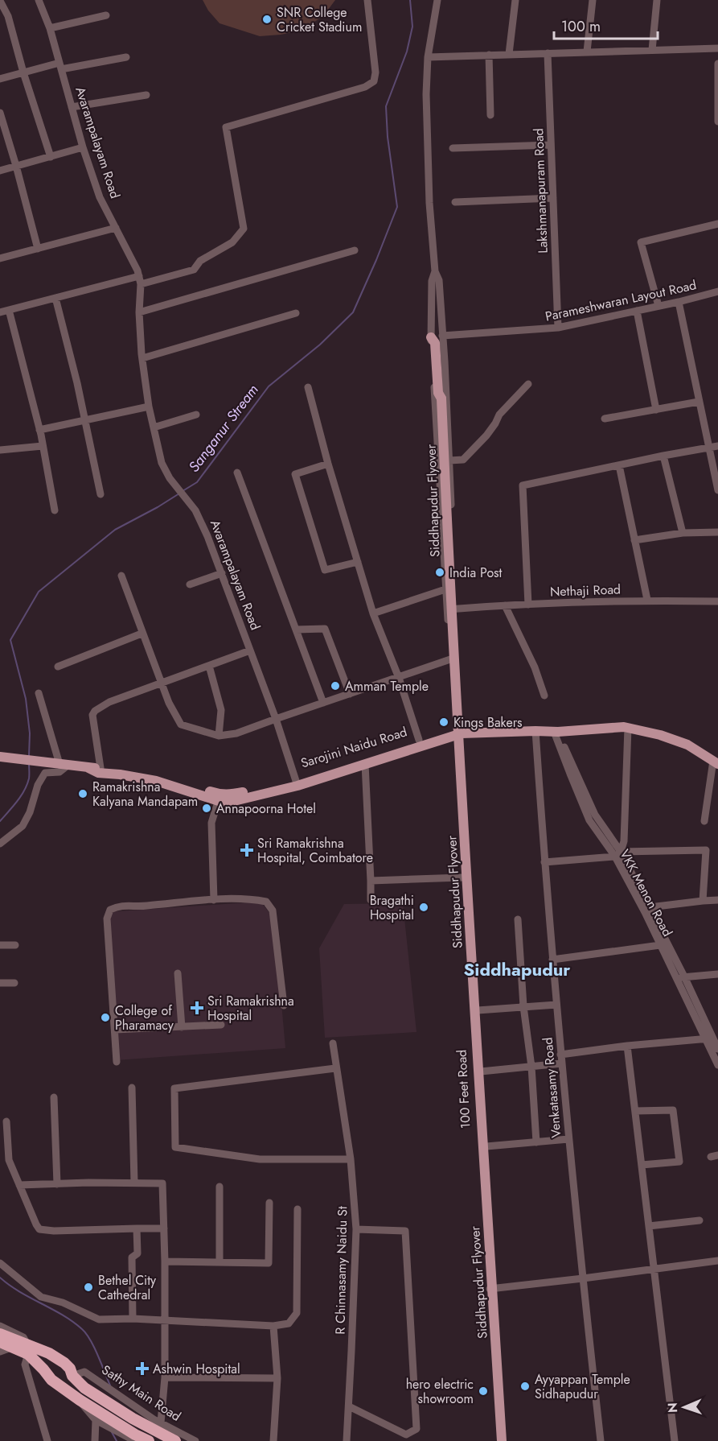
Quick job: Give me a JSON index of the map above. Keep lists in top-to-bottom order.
{
  "streets": {
    "main road": ["Siddhapudur Flyover", "Sarojini Naidu Road", "100 Feet Road"],
    "street": [
      "Avarampalayam Road",
      "Lakshmanapuram Road",
      "Parameshwaran Layout Road",
      "Nethaji Road",
      "VKK Menon Road",
      "Venkatasamy Road",
      "R Chinnasamy Naidu St",
      "Sathy Main Road"
    ]
  },
  "crossings": [
    ["Avarampalayam Road", "Sarojini Naidu Road"],
    ["Lakshmanapuram Road", "Parameshwaran Layout Road"],
    ["Siddhapudur Flyover", "100 Feet Road"],
    ["Sarojini Naidu Road", "100 Feet Road"]
  ],
  "districts": ["Siddhapudur"],
  "water": ["Sanganur Stream"],
  "places": {
    "other": [
      "SNR College Cricket Stadium",
      "India Post",
      "Amman Temple",
      "Kings Bakers",
      "Ramakrishna Kalyana Mandapam",
      "Annapoorna Hotel",
      "Bragathi Hospital",
      "College of Pharamacy",
      "Bethel City Cathedral",
      "Ayyappan Temple Sidhapudur",
      "hero electric showroom"
    ],
    "health": ["Sri Ramakrishna Hospital, Coimbatore", "Sri Ramakrishna Hospital", "Ashwin Hospital"]
  },
  "scale_bar": "100 m",
  "north": "left"
}
